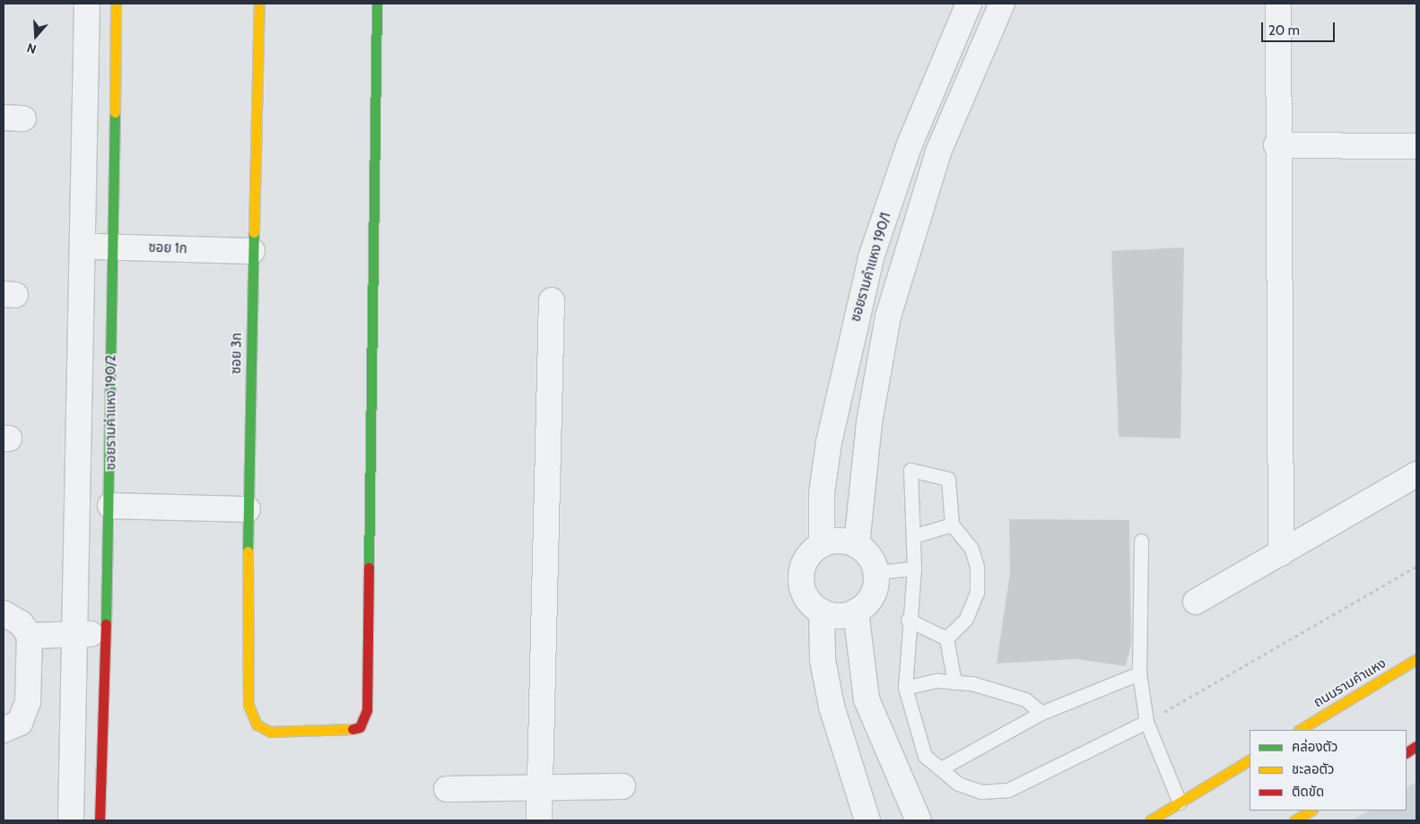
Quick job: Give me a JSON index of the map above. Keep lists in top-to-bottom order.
{
  "streets": {
    "street": [
      "ซอย 1ก",
      "ซอยรามคำแหง 190/1",
      "ซอย 3ก",
      "ซอยรามคำแหง 190/2",
      "ถนนรามคำแหง"
    ]
  },
  "crossings": [
    ["ซอย 1ก", "ซอย 3ก"],
    ["ซอย 1ก", "ซอยรามคำแหง 190/2"]
  ],
  "legend": ["คล่องตัว", "ชะลอตัว", "ติดขัด"],
  "scale_bar": "20 m",
  "north": "bottom"
}
